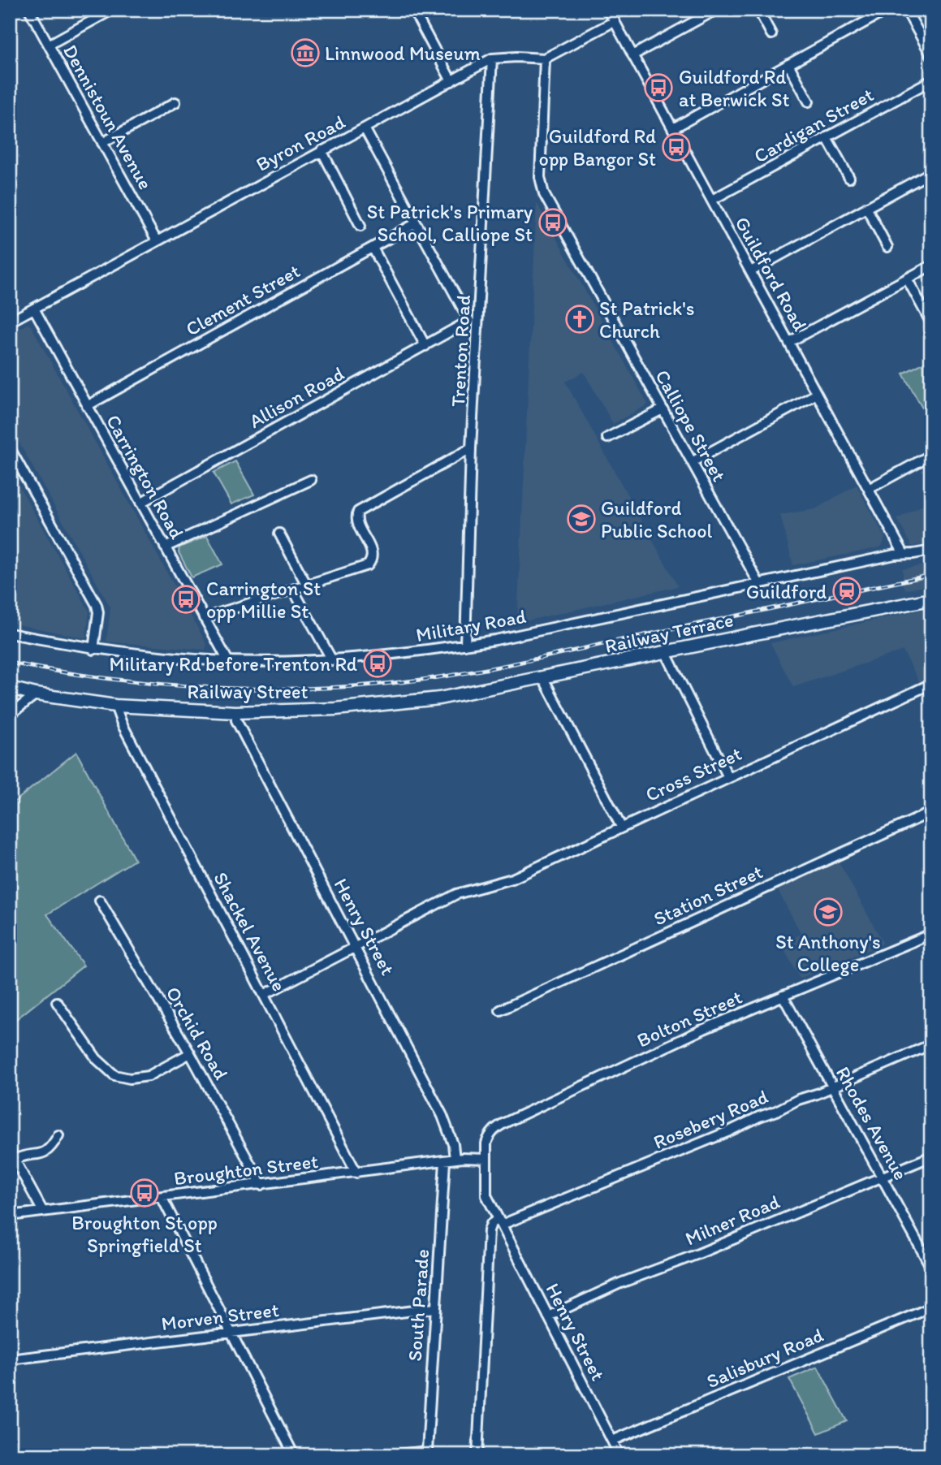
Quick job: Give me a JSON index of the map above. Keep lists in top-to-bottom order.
{
  "streets": {
    "main road": ["Railway Terrace", "Railway Street"],
    "street": [
      "Dennistoun Avenue",
      "Cardigan Street",
      "Byron Road",
      "Guildford Road",
      "Clement Street",
      "Trenton Road",
      "Allison Road",
      "Calliope Street",
      "Carrington Road",
      "Military Road",
      "Cross Street",
      "Station Street",
      "Henry Street",
      "Shackel Avenue",
      "Bolton Street",
      "Orchid Road",
      "Rosebery Road",
      "Rhodes Avenue",
      "Broughton Street",
      "Milner Road",
      "South Parade",
      "Morven Street",
      "Salisbury Road"
    ]
  },
  "crossings": [
    ["Dennistoun Avenue", "Byron Road"],
    ["Cardigan Street", "Guildford Road"],
    ["Byron Road", "Trenton Road"],
    ["Byron Road", "Calliope Street"],
    ["Byron Road", "Carrington Road"],
    ["Guildford Road", "Military Road"],
    ["Clement Street", "Carrington Road"],
    ["Trenton Road", "Military Road"],
    ["Allison Road", "Carrington Road"],
    ["Calliope Street", "Military Road"],
    ["Carrington Road", "Military Road"],
    ["Railway Terrace", "Railway Street"],
    ["Railway Street", "Henry Street"],
    ["Railway Street", "Shackel Avenue"],
    ["Cross Street", "Henry Street"],
    ["Cross Street", "Shackel Avenue"],
    ["Henry Street", "Bolton Street"],
    ["Henry Street", "Rosebery Road"],
    ["Henry Street", "Broughton Street"],
    ["Henry Street", "Milner Road"],
    ["Henry Street", "South Parade"],
    ["Henry Street", "Salisbury Road"],
    ["Shackel Avenue", "Broughton Street"],
    ["Bolton Street", "Rhodes Avenue"],
    ["Bolton Street", "Broughton Street"],
    ["Orchid Road", "Broughton Street"],
    ["Rosebery Road", "Rhodes Avenue"],
    ["Rhodes Avenue", "Milner Road"],
    ["Broughton Street", "South Parade"],
    ["South Parade", "Morven Street"]
  ],
  "places": {
    "museum": ["Linnwood Museum"],
    "bus stop": [
      "Guildford Rd at Berwick St",
      "Guildford Rd opp Bangor St",
      "St Patrick's Primary School, Calliope St",
      "Carrington St opp Millie St",
      "Military Rd before Trenton Rd",
      "Broughton St opp Springfield St"
    ],
    "church": ["St Patrick's Church"],
    "school or university": ["Guildford Public School", "St Anthony's College"],
    "station": ["Guildford"]
  }
}
